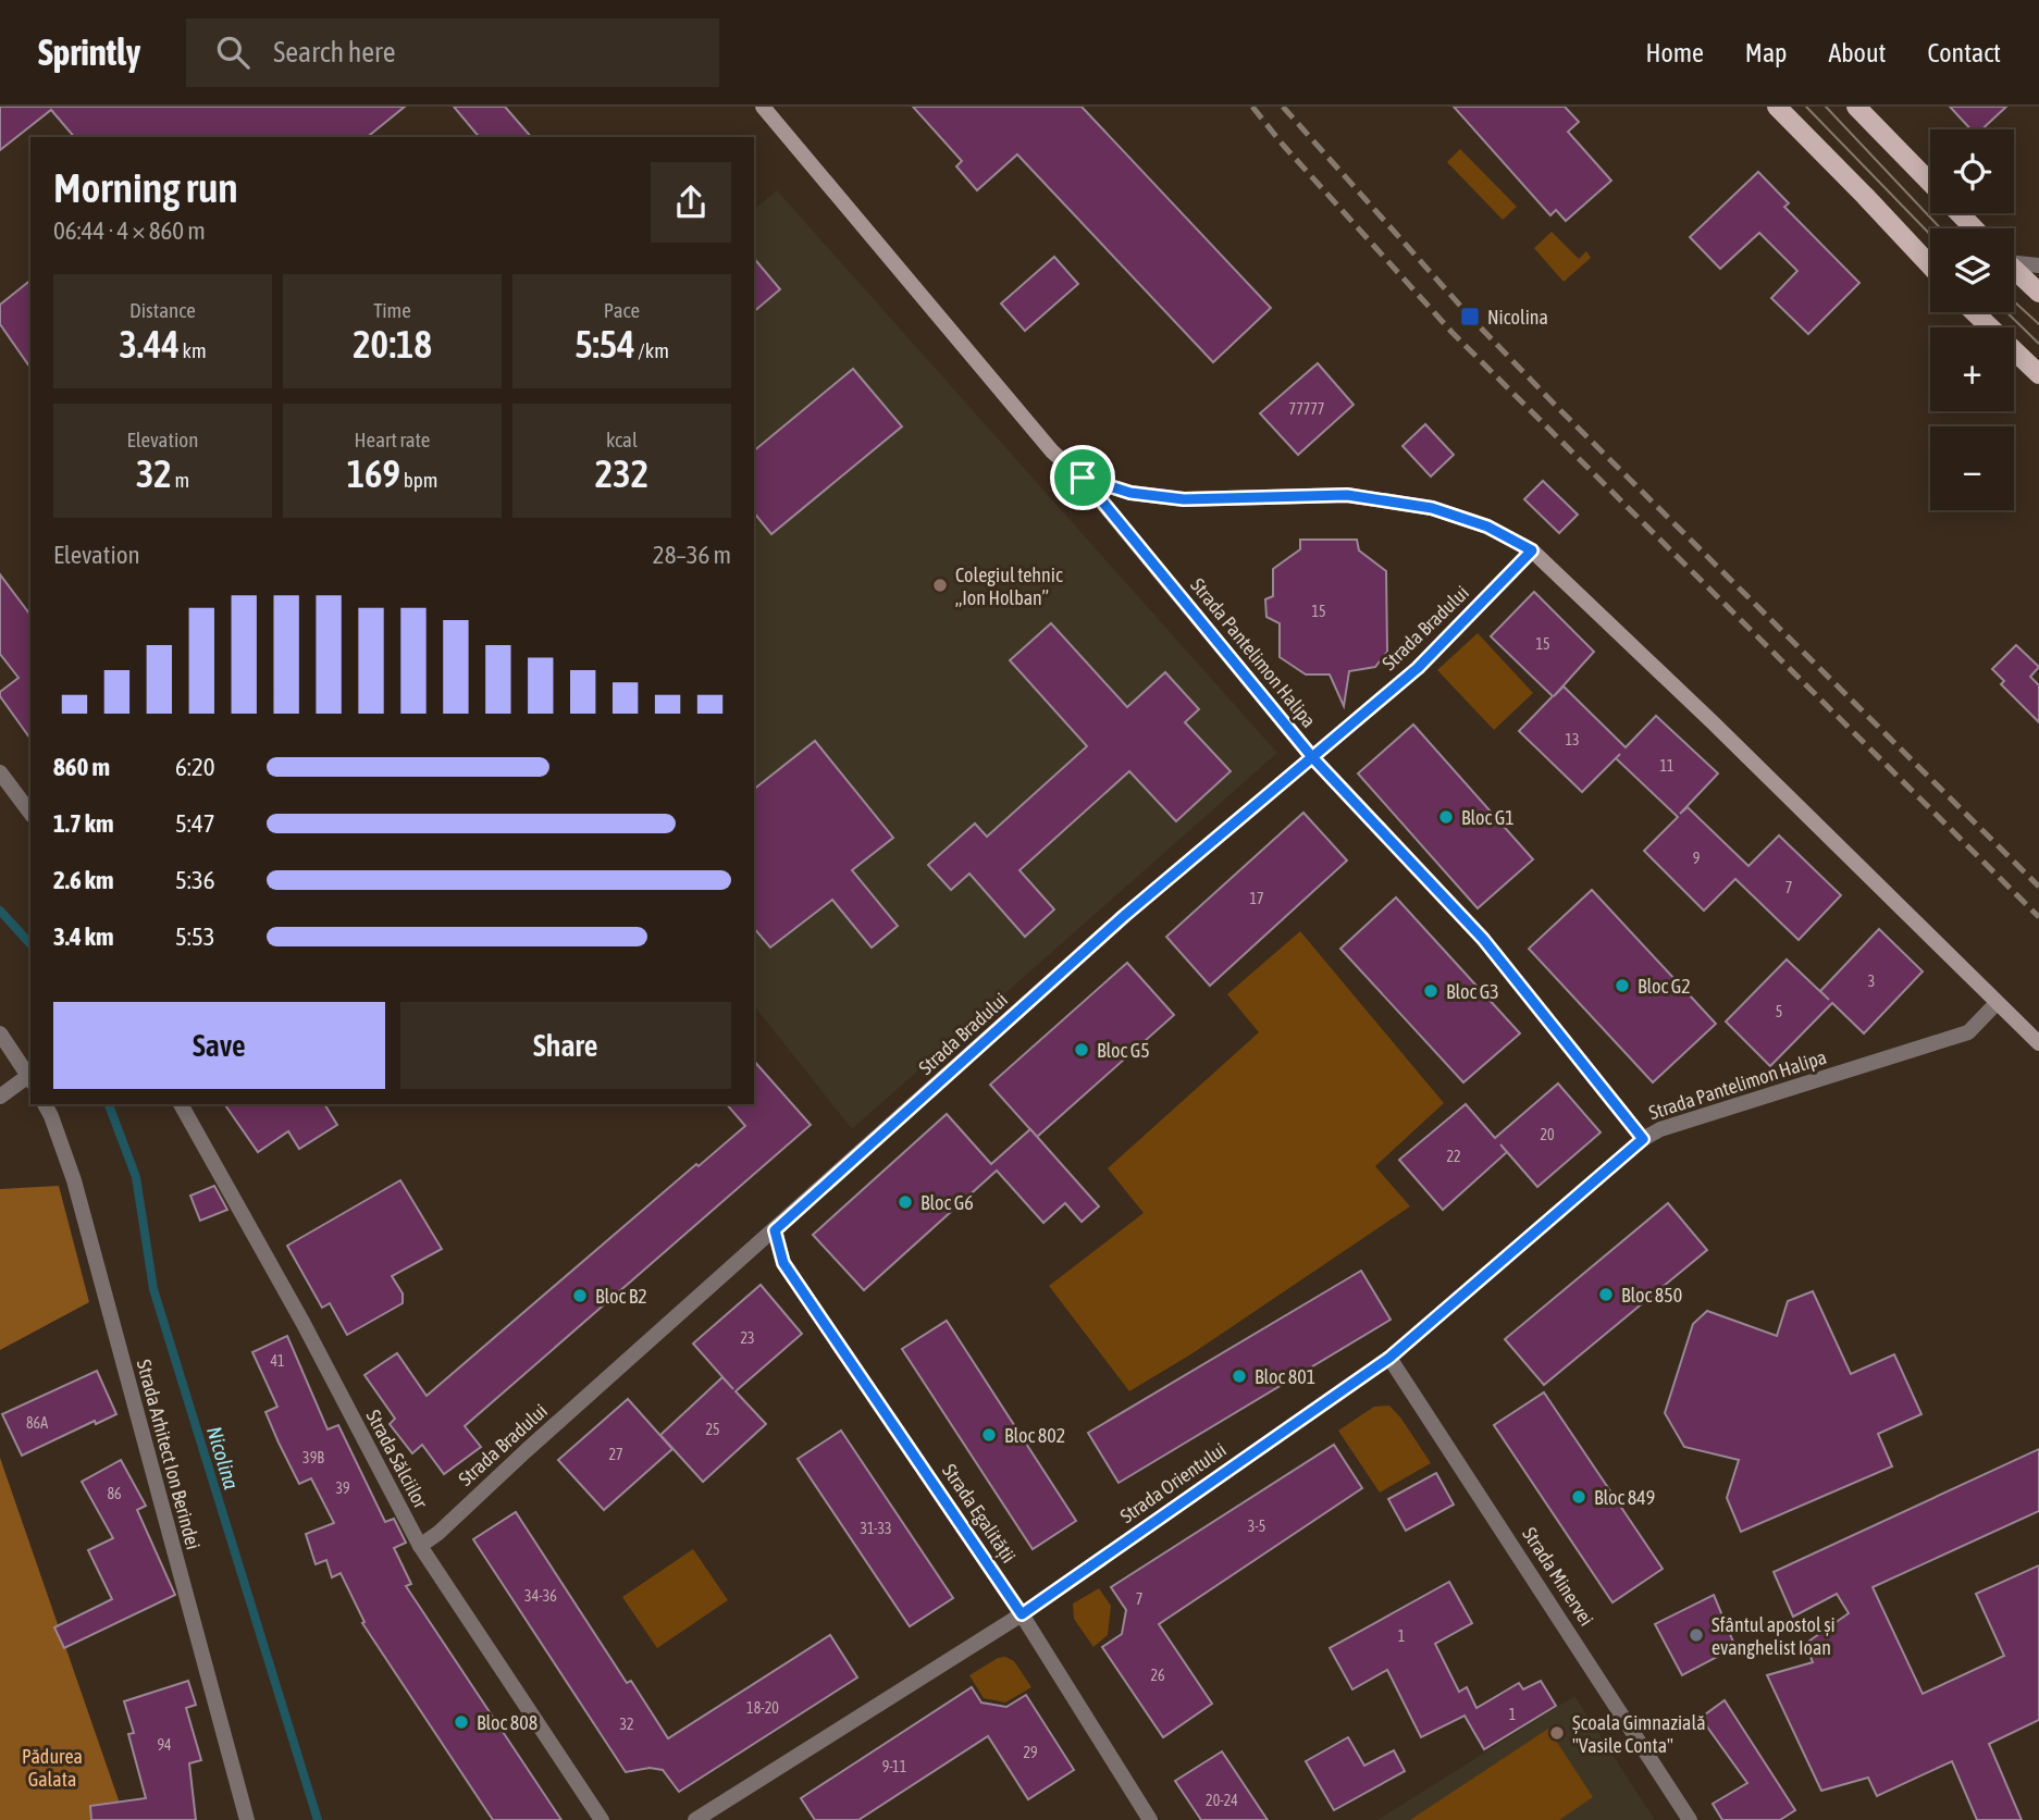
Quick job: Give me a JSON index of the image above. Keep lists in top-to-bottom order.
{
  "streets": {
    "street": [
      "Strada Bradului",
      "Strada Pantelimon Halipa",
      "Strada Arhitect Ion Berindei",
      "Strada Sălciilor",
      "Strada Orientului",
      "Strada Egalității",
      "Strada Minervei"
    ]
  },
  "crossings": [
    ["Strada Bradului", "Strada Pantelimon Halipa"],
    ["Strada Bradului", "Strada Sălciilor"],
    ["Strada Bradului", "Strada Egalității"],
    ["Strada Pantelimon Halipa", "Strada Orientului"],
    ["Strada Orientului", "Strada Egalității"],
    ["Strada Orientului", "Strada Minervei"]
  ],
  "water": ["Nicolina"],
  "parks": ["Pădurea Galata"],
  "places": {
    "transit": ["Nicolina"],
    "other": [
      "Colegiul tehnic „Ion Holban”",
      "Bloc G1",
      "Bloc G2",
      "Bloc G3",
      "Bloc G5",
      "Bloc G6",
      "Bloc 850",
      "Bloc B2",
      "Bloc 801",
      "Bloc 802",
      "Bloc 849",
      "Sfântul apostol și evanghelist Ioan",
      "Bloc 808",
      "Școala Gimnazială \"Vasile Conta\""
    ]
  },
  "house_numbers": [
    "77777",
    "15",
    "15",
    "13",
    "11",
    "9",
    "7",
    "17",
    "3",
    "5",
    "20",
    "22",
    "23",
    "41",
    "86A",
    "25",
    "27",
    "39B",
    "39",
    "86",
    "3-5",
    "31-33",
    "34-36",
    "7",
    "1",
    "26",
    "18-20",
    "1",
    "32",
    "94",
    "29",
    "9-11",
    "20-24"
  ],
  "page": {
    "header": "Sprintly",
    "search": "Search here",
    "nav": [
      "Home",
      "Map",
      "About",
      "Contact"
    ],
    "map_buttons": ["+", "−"],
    "heading": ["Morning run", "06:44 · 4 × 860 m"],
    "stats": [
      ["Distance", "3.44 km"],
      ["Time", "20:18"],
      ["Pace", "5:54 /km"],
      ["Elevation", "32 m"],
      ["Heart rate", "169 bpm"],
      ["kcal", "232"]
    ],
    "chart": ["Elevation", "28–36 m"],
    "list": [
      {
        "name": "860 m",
        "note": "6:20"
      },
      {
        "name": "1.7 km",
        "note": "5:47"
      },
      {
        "name": "2.6 km",
        "note": "5:36"
      },
      {
        "name": "3.4 km",
        "note": "5:53"
      }
    ],
    "buttons": ["Save", "Share"]
  }
}
